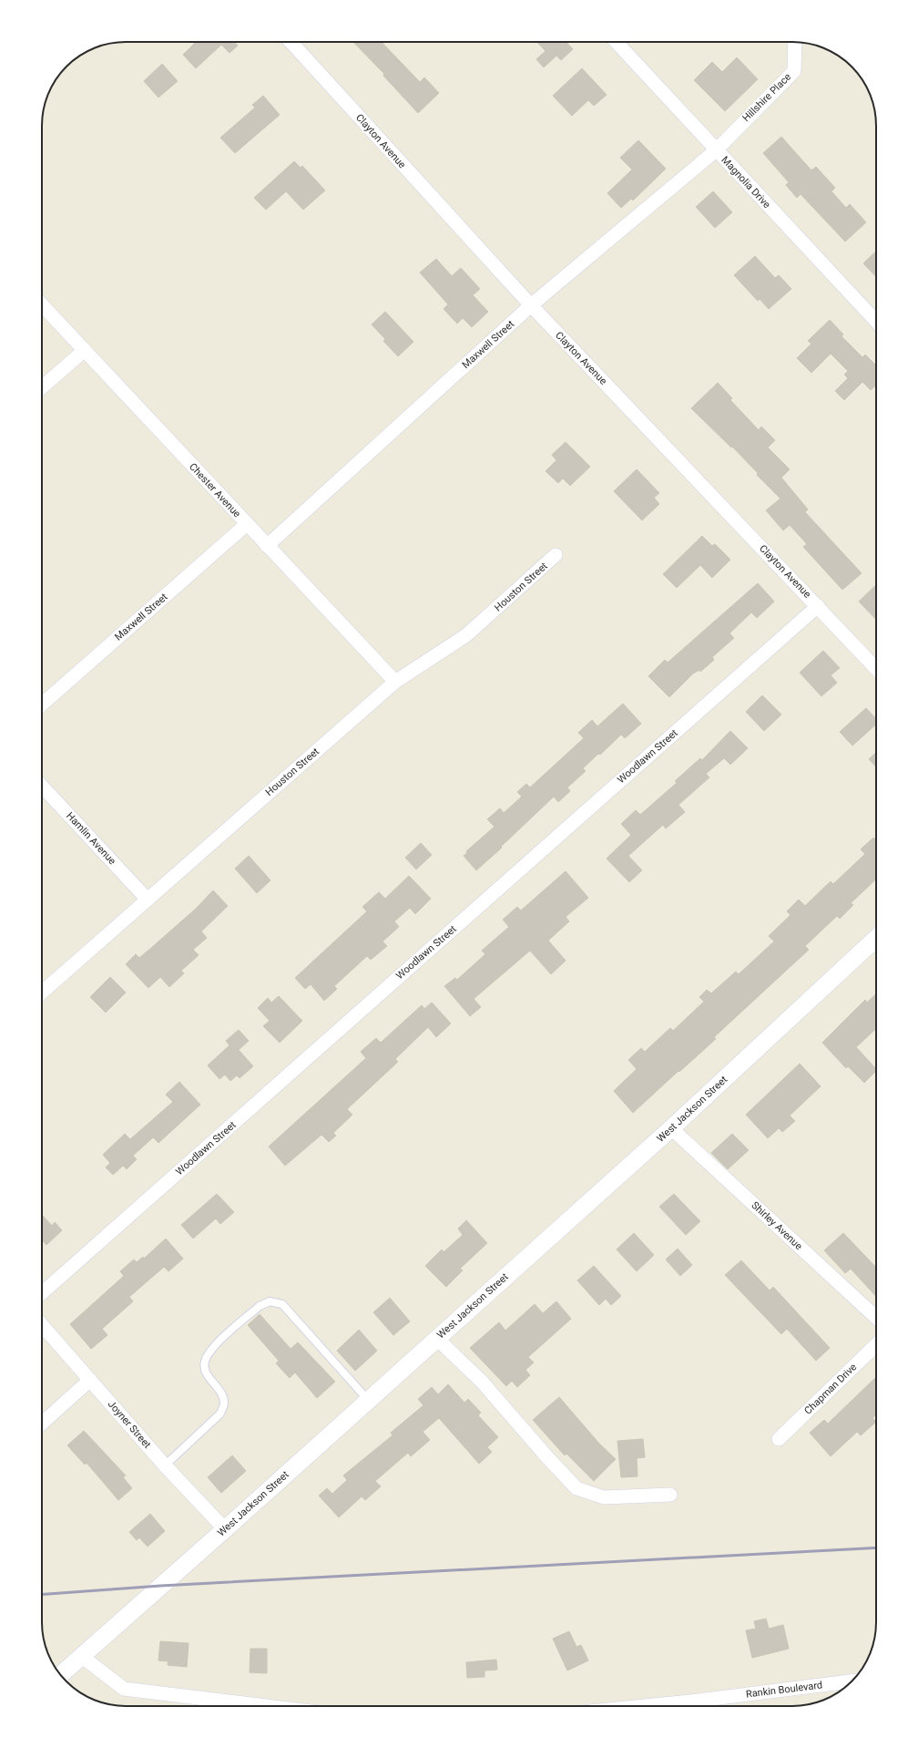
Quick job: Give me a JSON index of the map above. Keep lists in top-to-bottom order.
{
  "streets": {
    "street": [
      "Hillshire Place",
      "Clayton Avenue",
      "Magnolia Drive",
      "Maxwell Street",
      "Chester Avenue",
      "Houston Street",
      "Woodlawn Street",
      "Hamlin Avenue",
      "West Jackson Street",
      "Shirley Avenue",
      "Chapman Drive",
      "Joyner Street",
      "Rankin Boulevard"
    ]
  },
  "crossings": [
    ["Hillshire Place", "Magnolia Drive"],
    ["Hillshire Place", "Maxwell Street"],
    ["Clayton Avenue", "Maxwell Street"],
    ["Clayton Avenue", "Woodlawn Street"],
    ["Magnolia Drive", "Maxwell Street"],
    ["Maxwell Street", "Chester Avenue"],
    ["Chester Avenue", "Houston Street"],
    ["Houston Street", "Hamlin Avenue"],
    ["West Jackson Street", "Shirley Avenue"],
    ["West Jackson Street", "Joyner Street"]
  ]
}
